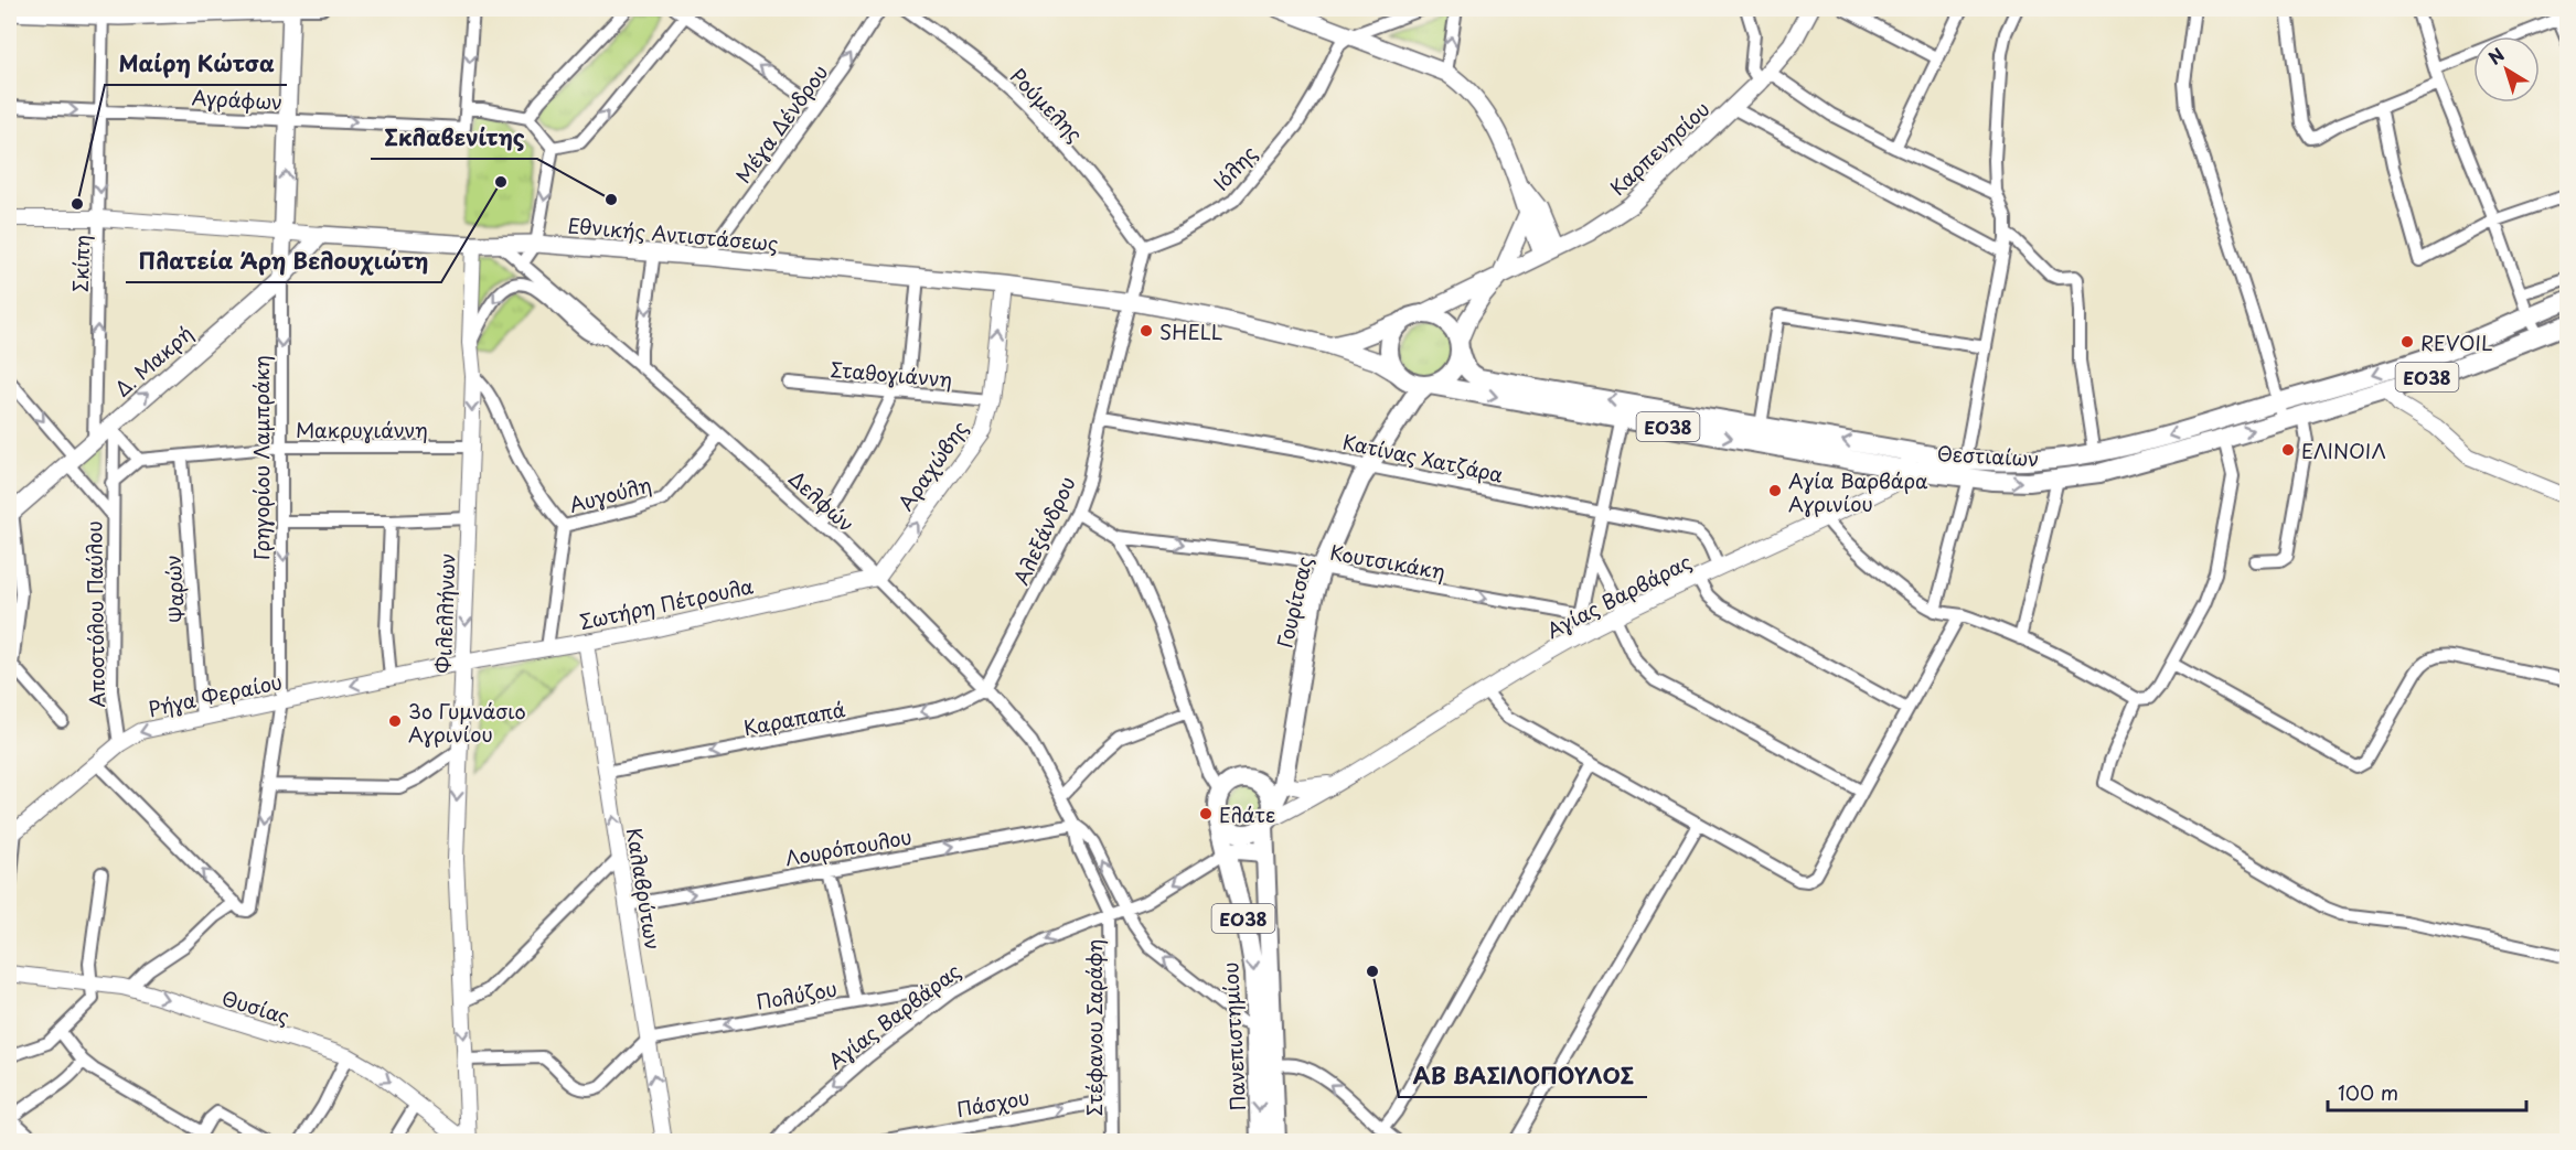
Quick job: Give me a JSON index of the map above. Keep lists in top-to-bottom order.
{
  "streets": {
    "main road": [
      "Καρπενησίου",
      "Εθνικής Αντιστάσεως",
      "Δ. Μακρή",
      "ΕΟ38",
      "Θεστιαίων",
      "Γρηγορίου Λαμπράκη",
      "Γουρίτσας",
      "Πανεπιστημίου"
    ],
    "street": [
      "Αγράφων",
      "Ρούμελης",
      "Μέγα Δένδρου",
      "Ιόλης",
      "Σκίπη",
      "Σταθογιάννη",
      "Μακρυγιάννη",
      "Κατίνας Χατζάρα",
      "Αραχώβης",
      "Αυγούλη",
      "Δελφών",
      "Αλεξάνδρου",
      "Κουτσικάκη",
      "Ψαρών",
      "Αγίας Βαρβάρας",
      "Σωτήρη Πέτρουλα",
      "Φιλελλήνων",
      "Αποστόλου Παύλου",
      "Ρήγα Φεραίου",
      "Καραπαπά",
      "Λουρόπουλου",
      "Καλαβρύτων",
      "Πολύζου",
      "Θυσίας",
      "Στέφανου Σαράφη",
      "Πάσχου"
    ]
  },
  "crossings": [
    ["Αγράφων", "Σκίπη"],
    ["Αγράφων", "Γρηγορίου Λαμπράκη"],
    ["Ρούμελης", "Ιόλης"],
    ["Μέγα Δένδρου", "Εθνικής Αντιστάσεως"],
    ["Καρπενησίου", "Εθνικής Αντιστάσεως"],
    ["Καρπενησίου", "ΕΟ38"],
    ["Καρπενησίου", "Θεστιαίων"],
    ["Καρπενησίου", "Γουρίτσας"],
    ["Εθνικής Αντιστάσεως", "Σκίπη"],
    ["Εθνικής Αντιστάσεως", "Δ. Μακρή"],
    ["Εθνικής Αντιστάσεως", "ΕΟ38"],
    ["Εθνικής Αντιστάσεως", "Θεστιαίων"],
    ["Εθνικής Αντιστάσεως", "Γρηγορίου Λαμπράκη"],
    ["Εθνικής Αντιστάσεως", "Αραχώβης"],
    ["Εθνικής Αντιστάσεως", "Δελφών"],
    ["Εθνικής Αντιστάσεως", "Αλεξάνδρου"],
    ["Εθνικής Αντιστάσεως", "Γουρίτσας"],
    ["Εθνικής Αντιστάσεως", "Φιλελλήνων"],
    ["Σκίπη", "Δ. Μακρή"],
    ["Δ. Μακρή", "Γρηγορίου Λαμπράκη"],
    ["Δ. Μακρή", "Αποστόλου Παύλου"],
    ["Σταθογιάννη", "Αραχώβης"],
    ["ΕΟ38", "Θεστιαίων"],
    ["ΕΟ38", "Αγίας Βαρβάρας"],
    ["ΕΟ38", "Γουρίτσας"],
    ["ΕΟ38", "Πανεπιστημίου"],
    ["Μακρυγιάννη", "Γρηγορίου Λαμπράκη"],
    ["Μακρυγιάννη", "Ψαρών"],
    ["Μακρυγιάννη", "Φιλελλήνων"],
    ["Θεστιαίων", "Αγίας Βαρβάρας"],
    ["Θεστιαίων", "Γουρίτσας"],
    ["Γρηγορίου Λαμπράκη", "Ρήγα Φεραίου"],
    ["Κατίνας Χατζάρα", "Αλεξάνδρου"],
    ["Κατίνας Χατζάρα", "Αγίας Βαρβάρας"],
    ["Κατίνας Χατζάρα", "Γουρίτσας"],
    ["Αραχώβης", "Δελφών"],
    ["Αραχώβης", "Σωτήρη Πέτρουλα"],
    ["Αυγούλη", "Δελφών"],
    ["Αυγούλη", "Σωτήρη Πέτρουλα"],
    ["Δελφών", "Αλεξάνδρου"],
    ["Δελφών", "Αγίας Βαρβάρας"],
    ["Δελφών", "Σωτήρη Πέτρουλα"],
    ["Δελφών", "Καραπαπά"],
    ["Δελφών", "Λουρόπουλου"],
    ["Δελφών", "Στέφανου Σαράφη"],
    ["Δελφών", "Πανεπιστημίου"],
    ["Αλεξάνδρου", "Κουτσικάκη"],
    ["Αλεξάνδρου", "Καραπαπά"],
    ["Κουτσικάκη", "Γουρίτσας"],
    ["Ψαρών", "Ρήγα Φεραίου"],
    ["Αγίας Βαρβάρας", "Γουρίτσας"],
    ["Αγίας Βαρβάρας", "Πολύζου"],
    ["Αγίας Βαρβάρας", "Στέφανου Σαράφη"],
    ["Αγίας Βαρβάρας", "Πανεπιστημίου"],
    ["Γουρίτσας", "Πανεπιστημίου"],
    ["Σωτήρη Πέτρουλα", "Φιλελλήνων"],
    ["Σωτήρη Πέτρουλα", "Ρήγα Φεραίου"],
    ["Σωτήρη Πέτρουλα", "Καλαβρύτων"],
    ["Φιλελλήνων", "Ρήγα Φεραίου"],
    ["Φιλελλήνων", "Θυσίας"],
    ["Αποστόλου Παύλου", "Ρήγα Φεραίου"],
    ["Καραπαπά", "Καλαβρύτων"],
    ["Λουρόπουλου", "Καλαβρύτων"],
    ["Καλαβρύτων", "Πολύζου"],
    ["Στέφανου Σαράφη", "Πάσχου"]
  ],
  "one_way": [
    "Αγράφων",
    "Μέγα Δένδρου",
    "Δ. Μακρή",
    "Κουτσικάκη",
    "Αγίας Βαρβάρας",
    "Φιλελλήνων",
    "Καραπαπά",
    "Λουρόπουλου",
    "Καλαβρύτων",
    "Πολύζου",
    "Πάσχου"
  ],
  "places": [
    "Πλατεία Άρη Βελουχιώτη",
    "Σκλαβενίτης",
    "Μαίρη Κώτσα",
    "SHELL",
    "REVOIL",
    "ΕΛΙΝΟΙΛ",
    "Αγία Βαρβάρα Αγρινίου",
    "3ο Γυμνάσιο Αγρινίου",
    "Ελάτε",
    "ΑΒ ΒΑΣΙΛΟΠΟΥΛΟΣ"
  ],
  "scale_bar": "100 m",
  "north": "top left"
}
